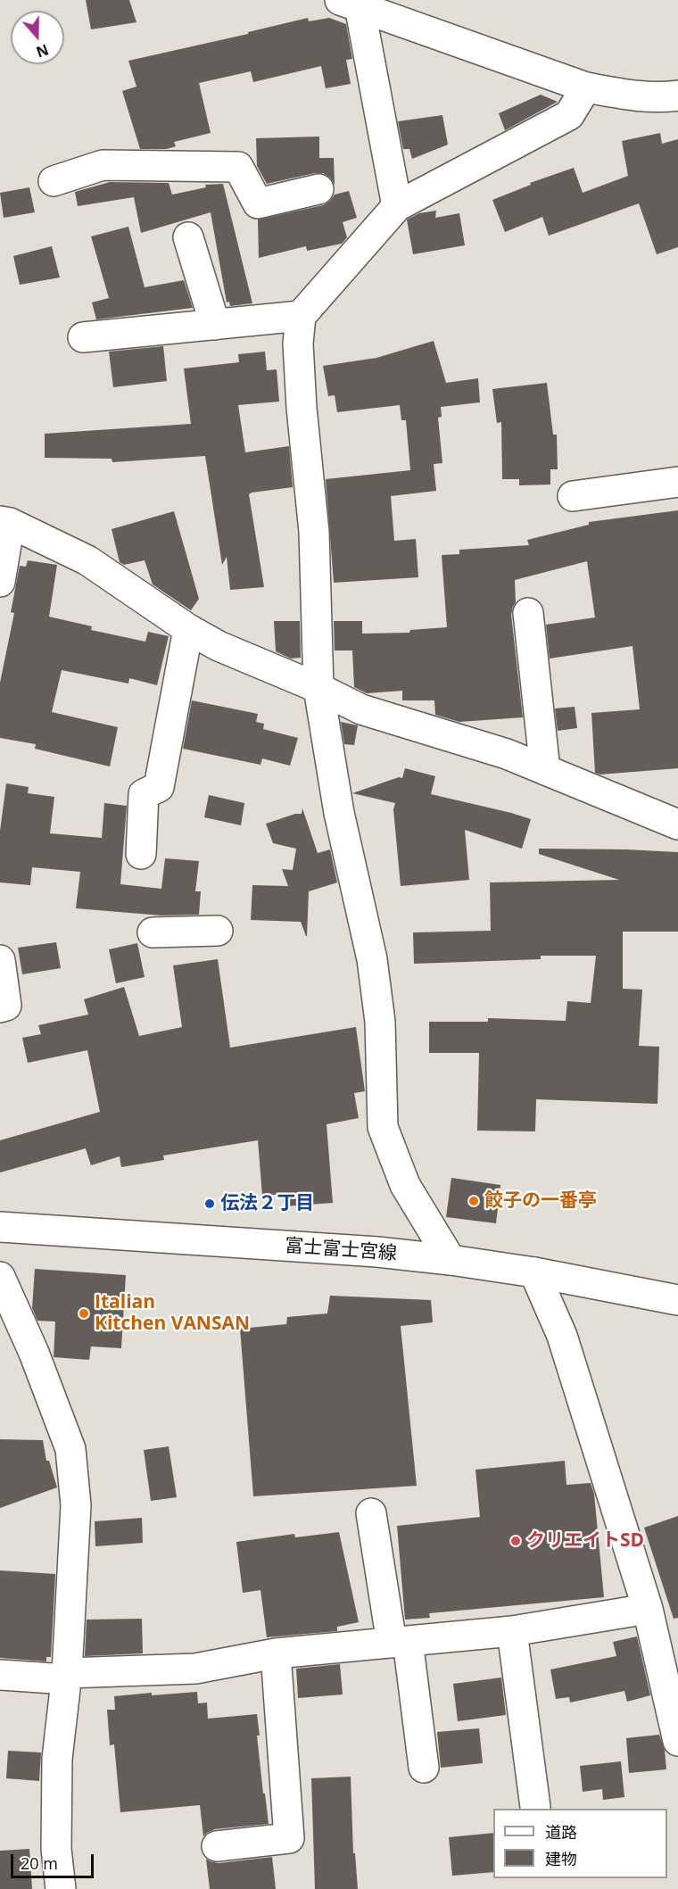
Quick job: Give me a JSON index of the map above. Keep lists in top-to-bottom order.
{
  "streets": {
    "street": ["富士富士宮線"]
  },
  "places": [
    "餃子の一番亭",
    "伝法２丁目",
    "Italian Kitchen VANSAN",
    "クリエイトSD"
  ],
  "legend": ["道路", "建物"],
  "scale_bar": "20 m",
  "north": "bottom"
}
